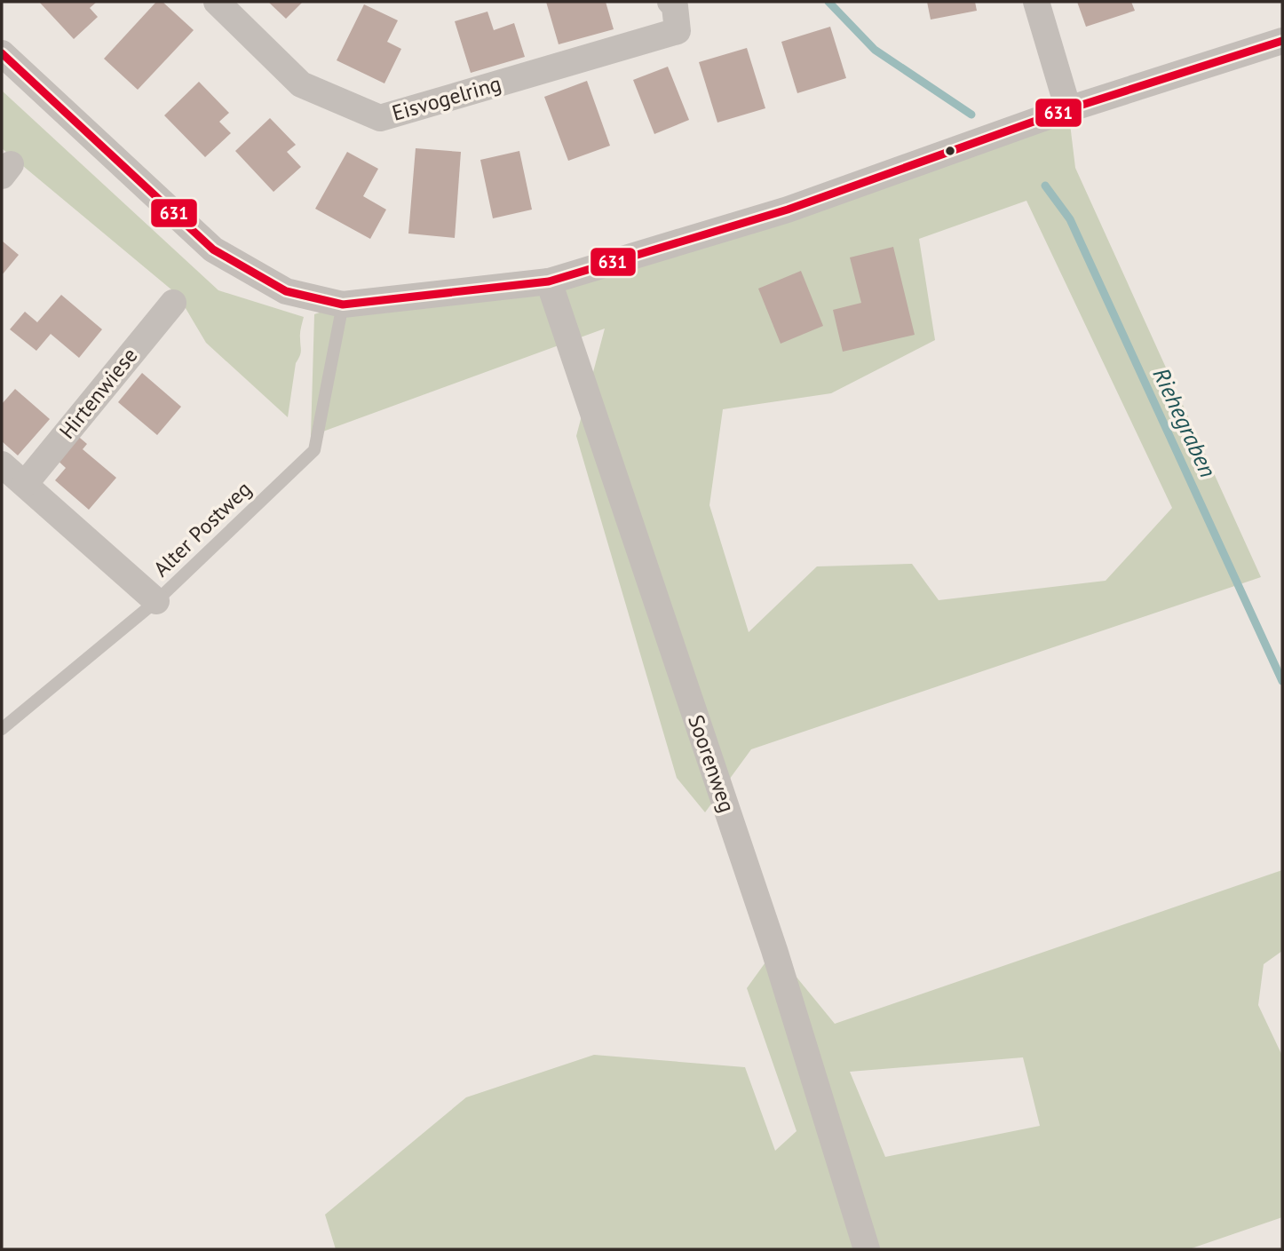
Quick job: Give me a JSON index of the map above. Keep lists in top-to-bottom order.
{
  "streets": {
    "street": ["Eisvogelring", "Hirtenwiese", "Soorenweg"],
    "lane": ["Alter Postweg"]
  },
  "water": ["Riehegraben"],
  "lines": ["transit line 631"]
}
